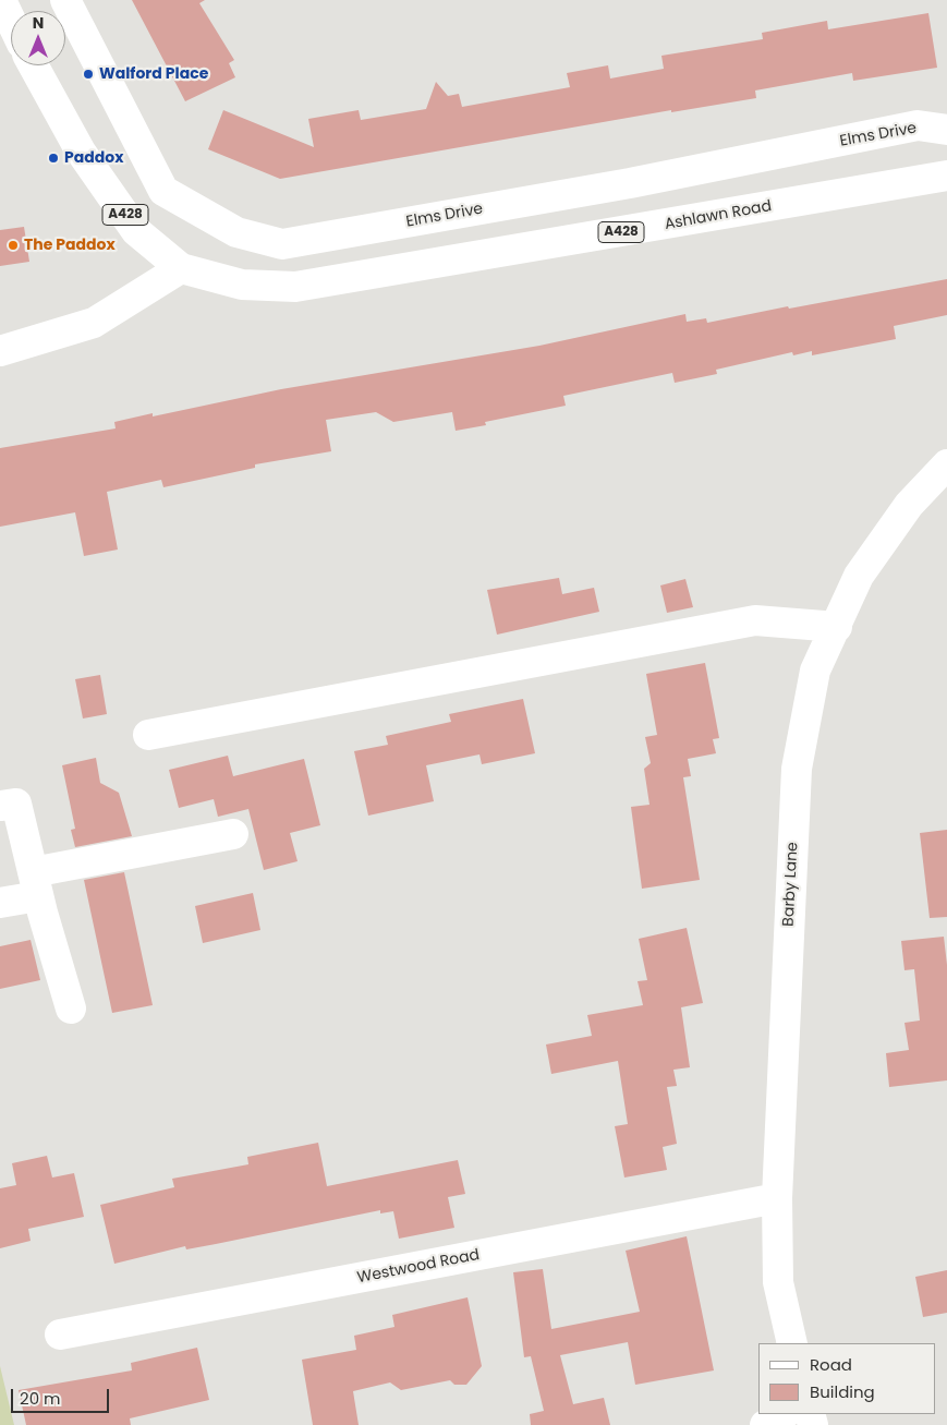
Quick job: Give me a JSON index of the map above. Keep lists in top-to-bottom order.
{
  "streets": {
    "main road": [
      "Elms Drive",
      "A428",
      "Ashlawn Road",
      "Barby Lane",
      "Westwood Road"
    ]
  },
  "crossings": [
    ["A428", "Ashlawn Road"],
    ["Barby Lane", "Westwood Road"]
  ],
  "places": ["Walford Place", "Paddox", "The Paddox"],
  "legend": ["Road", "Building"],
  "scale_bar": "20 m",
  "north": "top"
}
